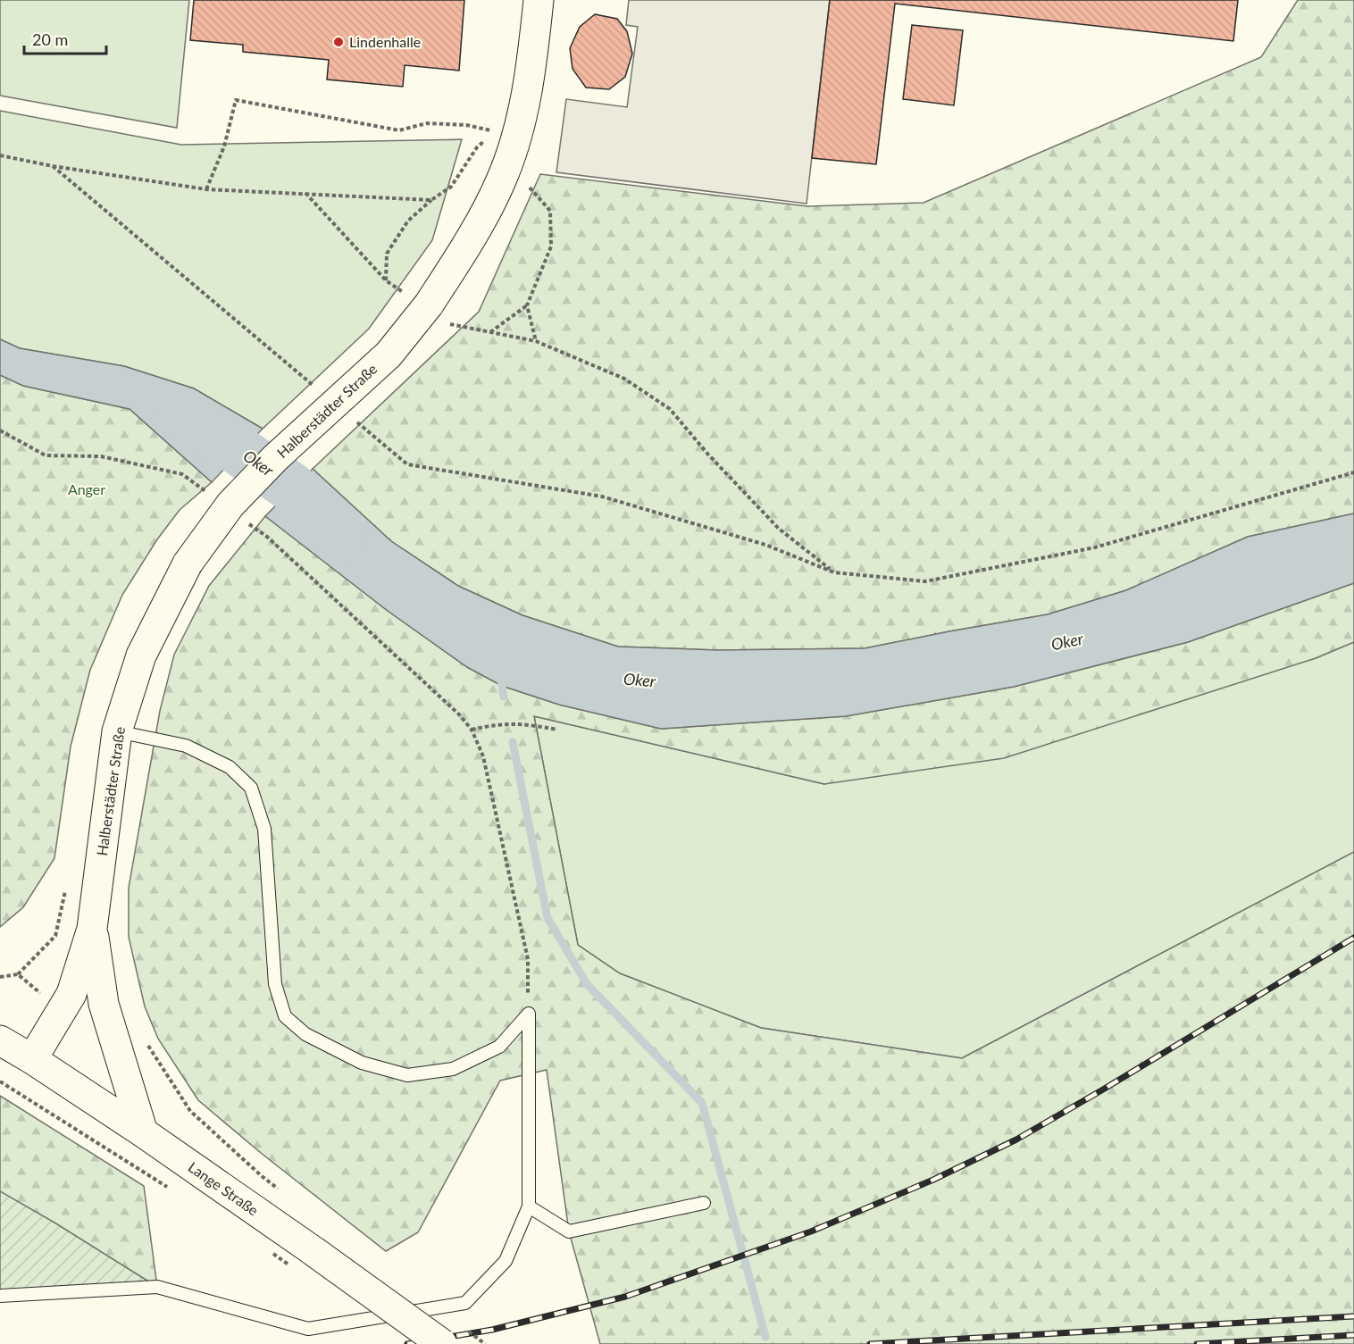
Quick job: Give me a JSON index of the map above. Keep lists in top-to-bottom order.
{
  "streets": {
    "main road": ["Halberstädter Straße", "Lange Straße"]
  },
  "crossings": [
    ["Halberstädter Straße", "Lange Straße"]
  ],
  "water": ["Oker"],
  "parks": ["Anger"],
  "places": ["Lindenhalle"],
  "scale_bar": "20 m"
}
